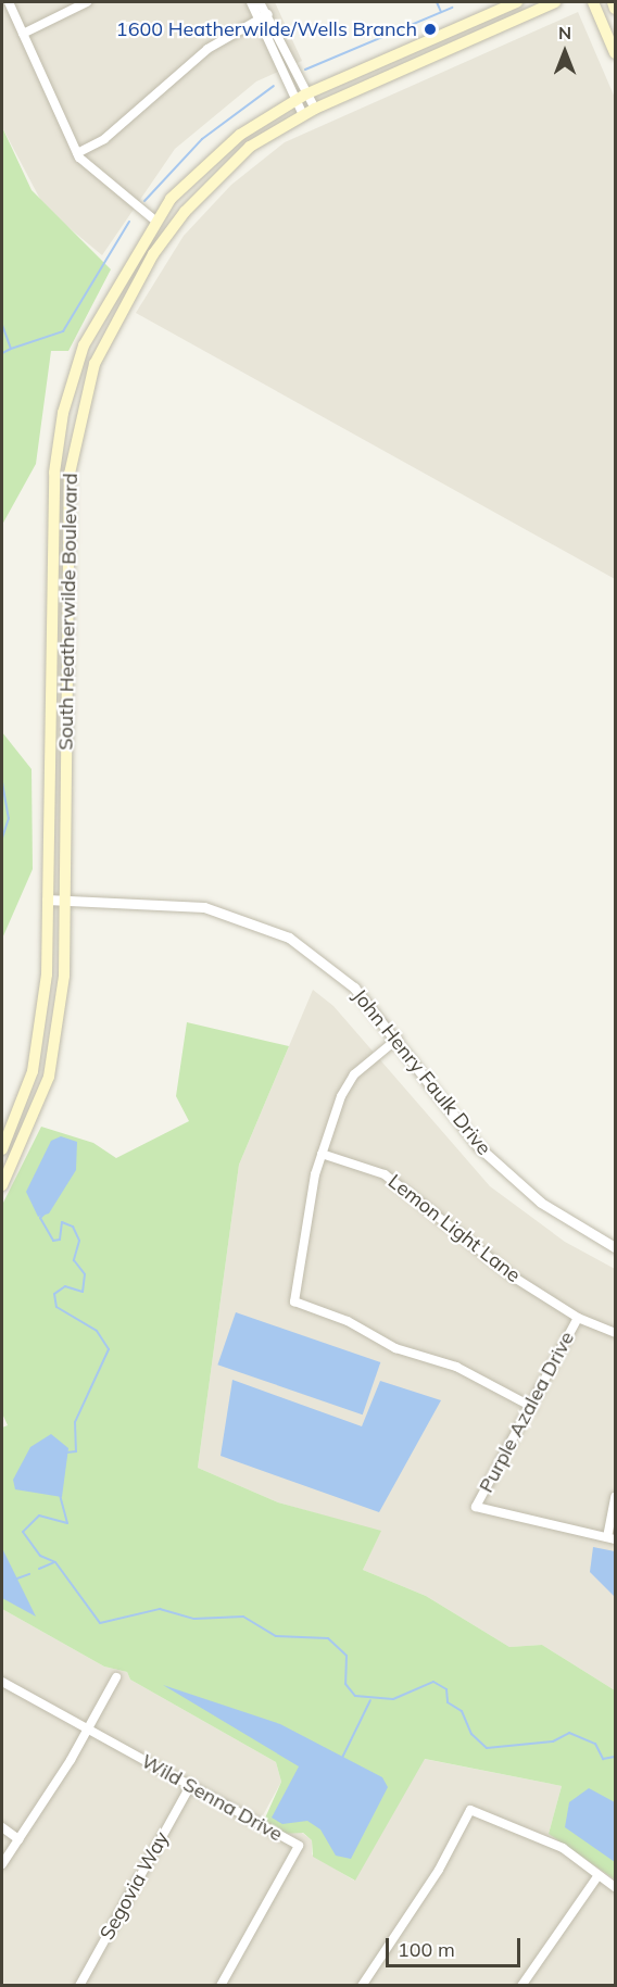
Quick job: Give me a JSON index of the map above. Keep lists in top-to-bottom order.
{
  "streets": {
    "main road": ["South Heatherwilde Boulevard"],
    "street": [
      "John Henry Faulk Drive",
      "Lemon Light Lane",
      "Purple Azalea Drive",
      "Wild Senna Drive",
      "Segovia Way"
    ]
  },
  "crossings": [
    ["South Heatherwilde Boulevard", "John Henry Faulk Drive"],
    ["Lemon Light Lane", "Purple Azalea Drive"],
    ["Wild Senna Drive", "Segovia Way"]
  ],
  "places": ["1600 Heatherwilde/Wells Branch"],
  "scale_bar": "100 m",
  "north": "top"
}
